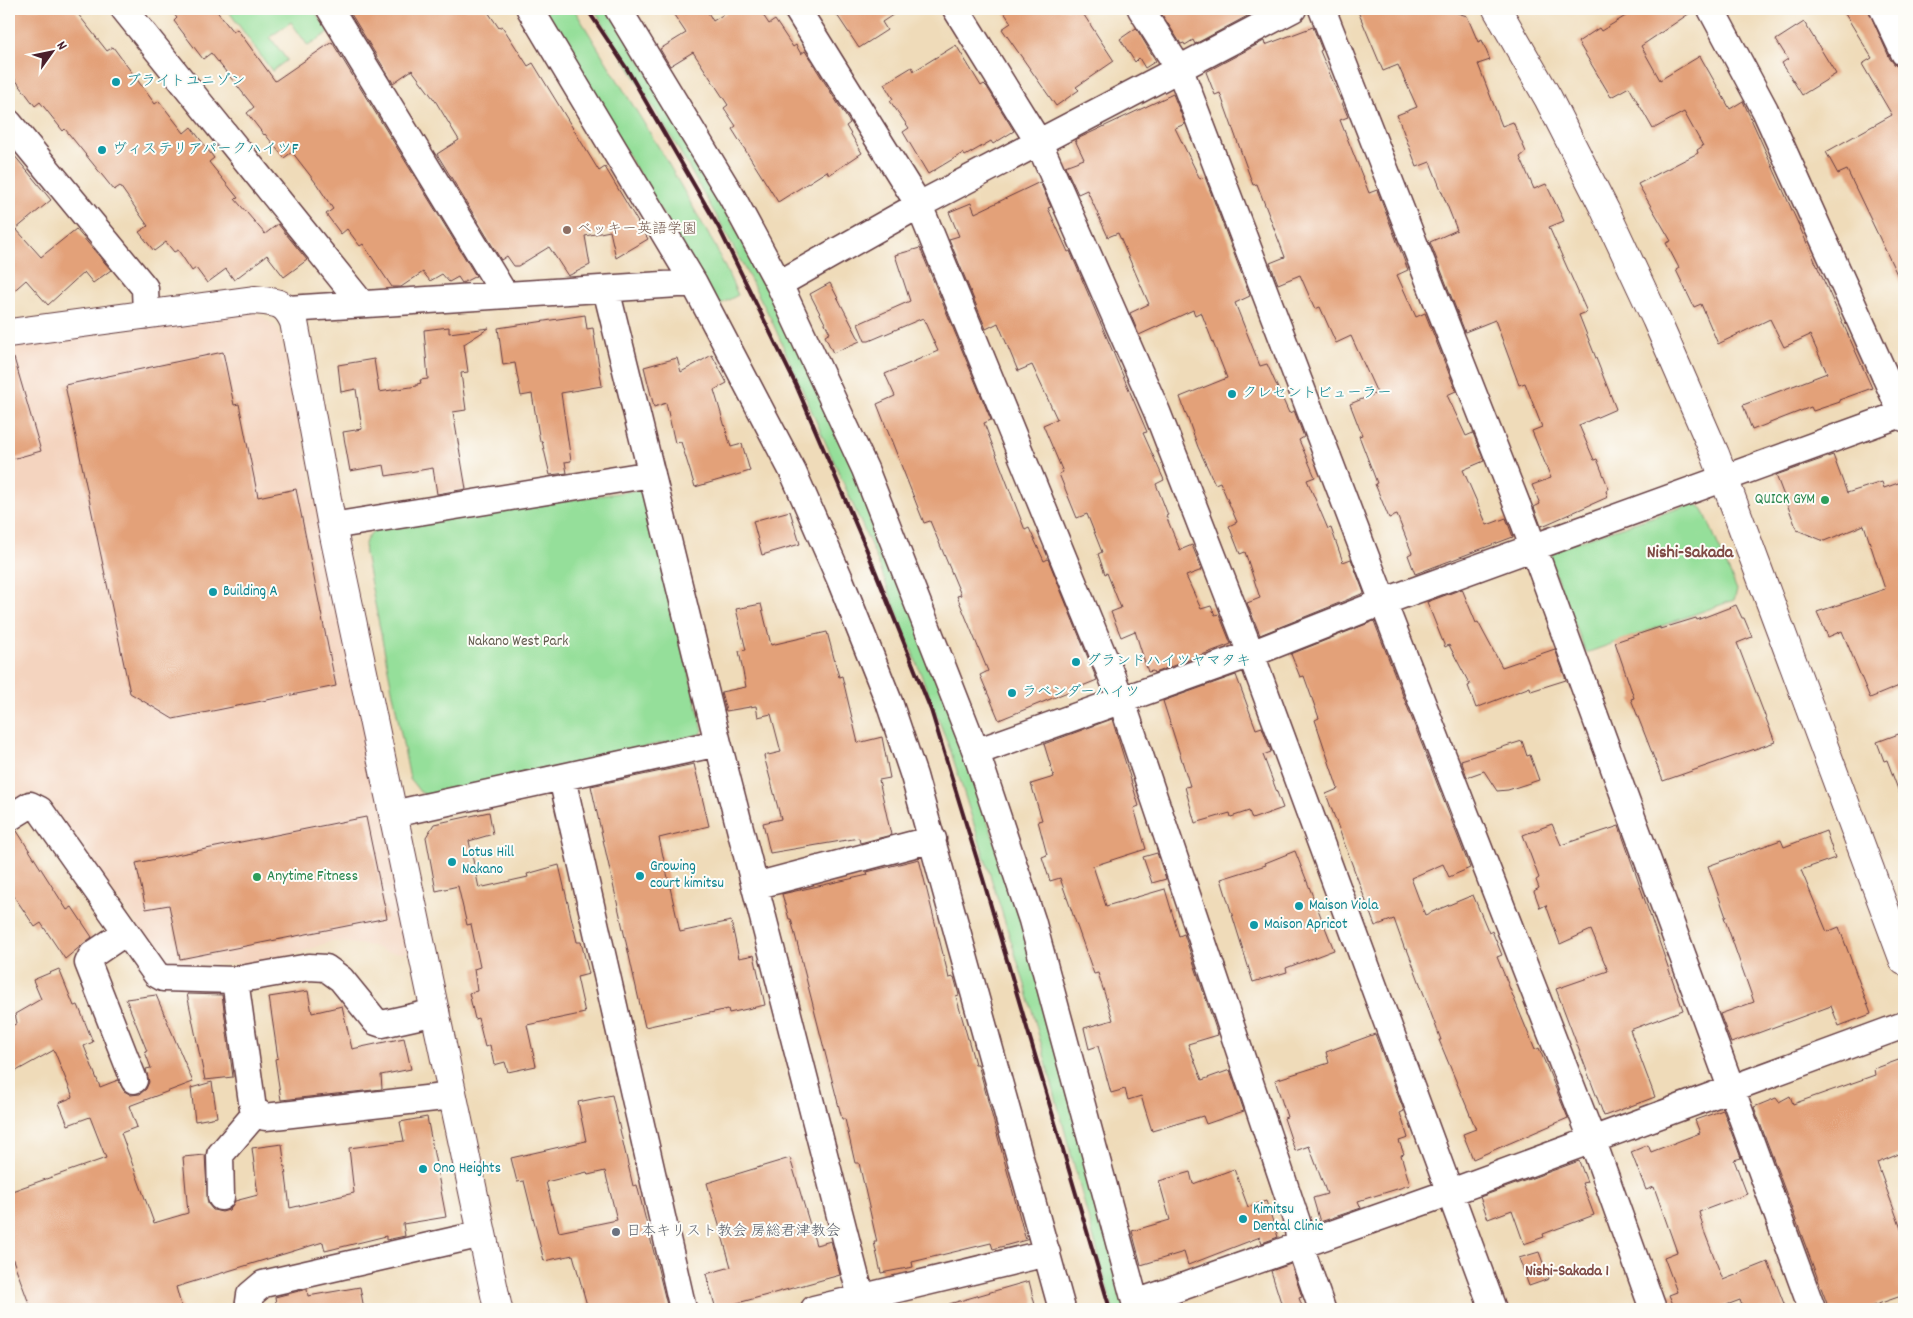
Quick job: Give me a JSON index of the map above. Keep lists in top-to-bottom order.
{
  "districts": ["Nishi-Sakada", "Nishi-Sakada 1"],
  "parks": ["Nakano West Park"],
  "places": [
    "ブライトユニゾン",
    "ヴィステリアパークハイツF",
    "ベッキー英語学園",
    "クレセントビューラー",
    "QUICK GYM",
    "Building A",
    "グランドハイツヤマタキ",
    "ラベンダーハイツ",
    "Lotus Hill Nakano",
    "Growing court kimitsu",
    "Anytime Fitness",
    "Maison Viola",
    "Maison Apricot",
    "Ono Heights",
    "Kimitsu Dental Clinic",
    "日本キリスト教会 房総君津教会"
  ],
  "north": "top right"
}
